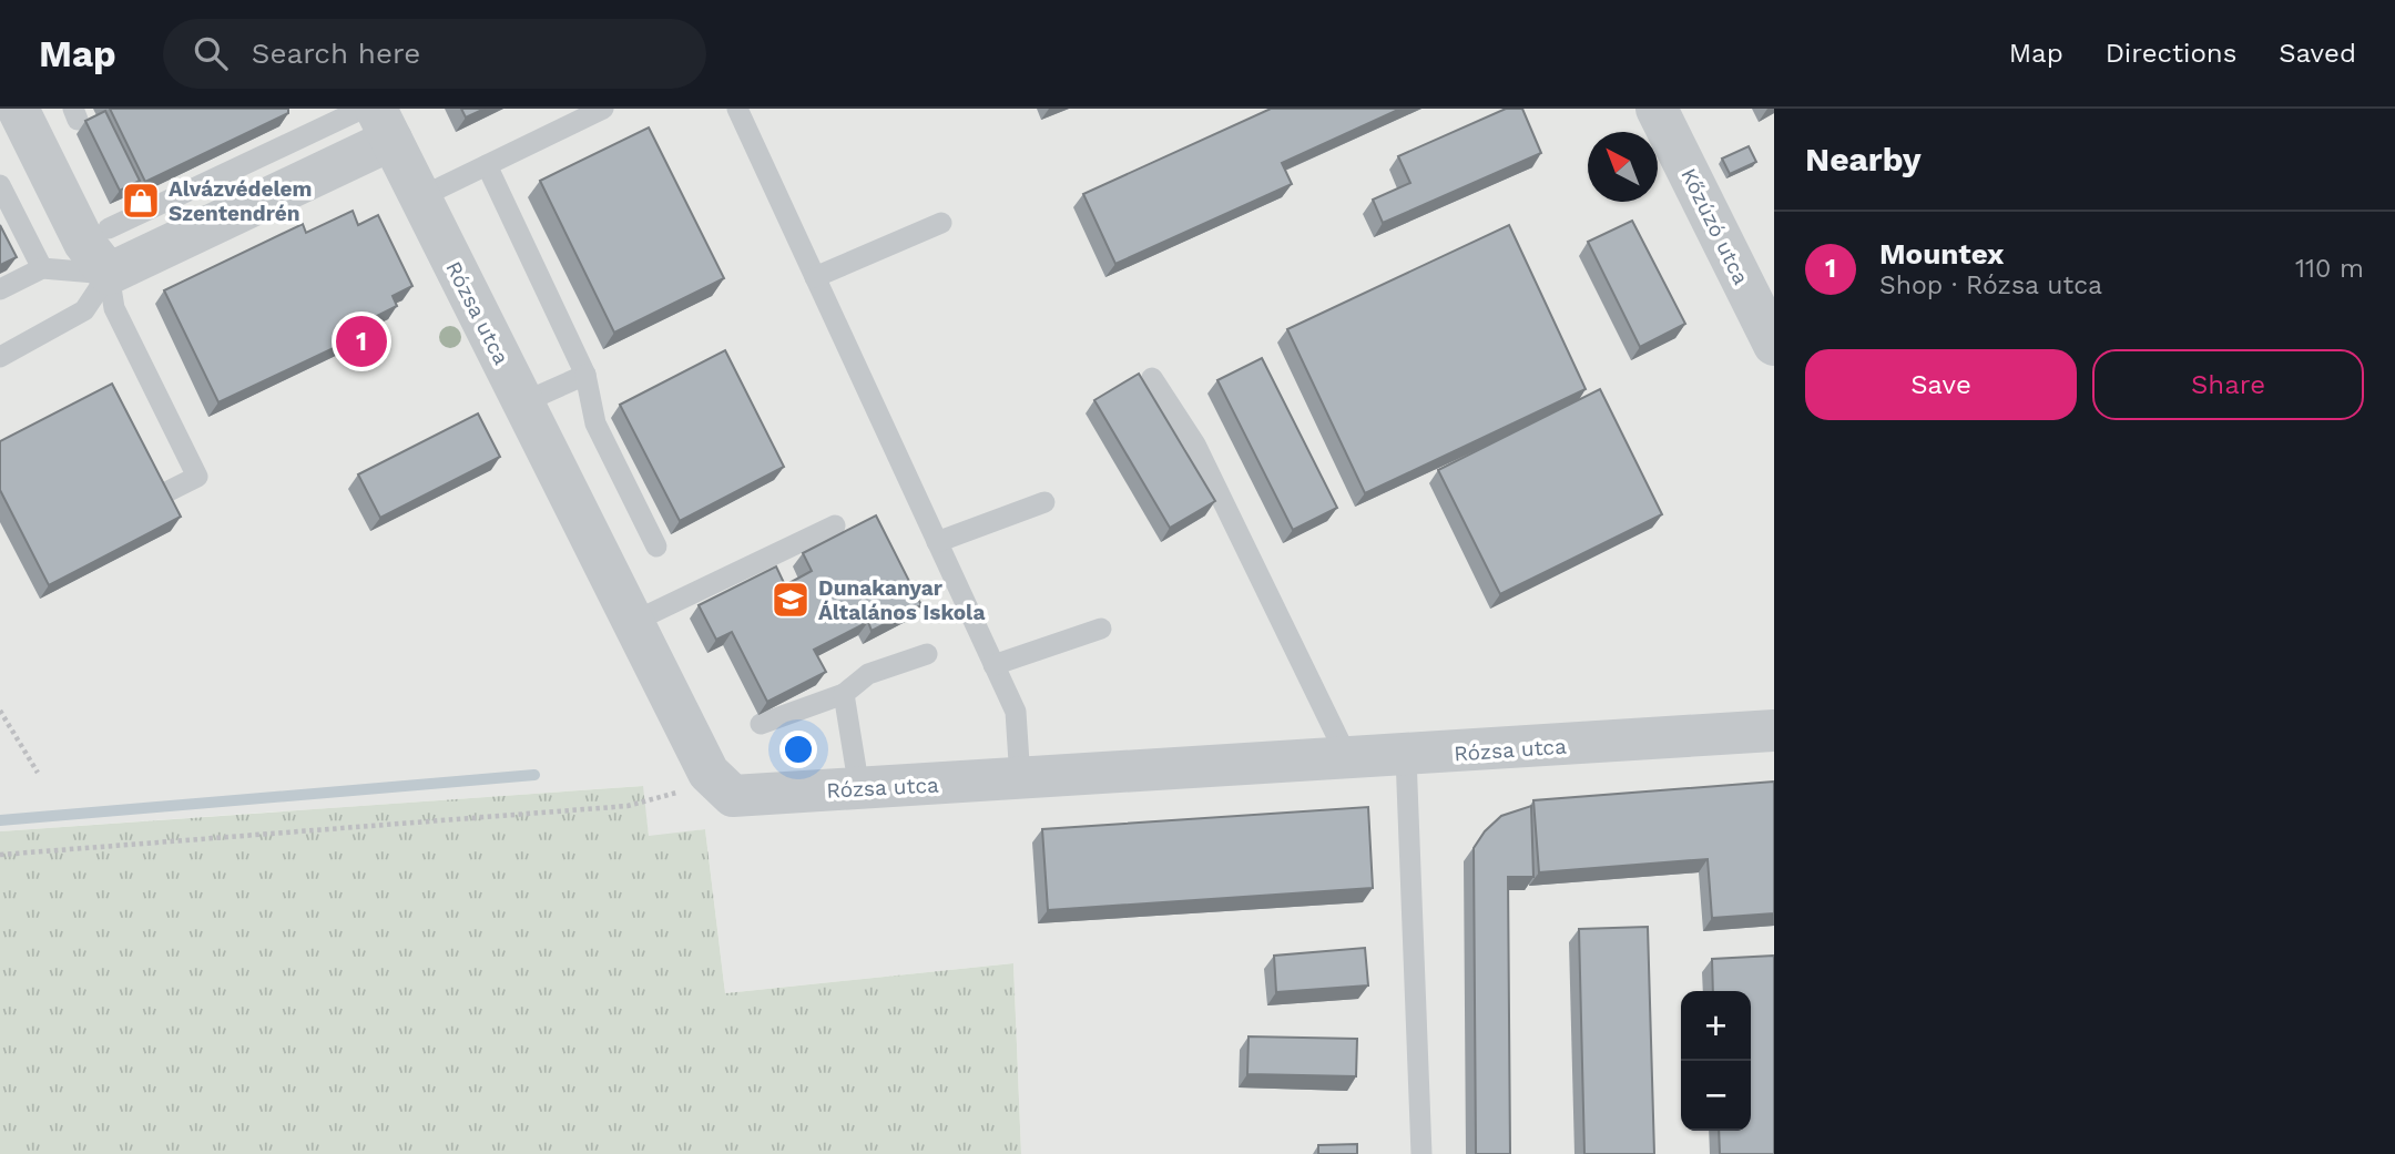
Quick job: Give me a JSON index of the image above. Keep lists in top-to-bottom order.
{
  "streets": {
    "street": ["Kőzúzó utca", "Rózsa utca"]
  },
  "places": {
    "shop": ["Alvázvédelem Szentendrén"],
    "school or university": ["Dunakanyar Általános Iskola"]
  },
  "north": "top left",
  "page": {
    "header": "Map",
    "search": "Search here",
    "nav": ["Map", "Directions", "Saved"],
    "heading": "Nearby",
    "list": [
      {
        "mark": "1",
        "name": "Mountex",
        "note": "Shop · Rózsa utca",
        "value": "110 m"
      }
    ],
    "pins": "1",
    "buttons": ["Save", "Share"],
    "map_buttons": ["+", "−"]
  }
}
